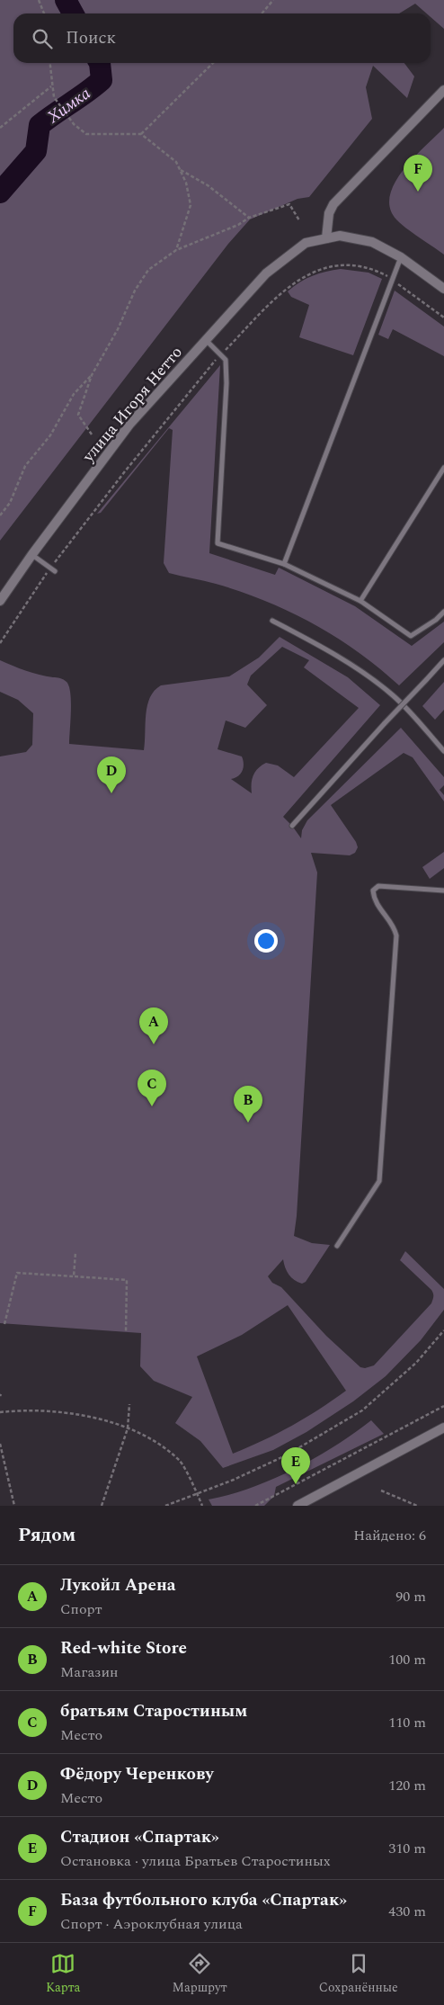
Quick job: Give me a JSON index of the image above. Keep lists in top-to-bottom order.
{
  "streets": {
    "street": ["улица Игоря Нетто"]
  },
  "water": ["Химка"],
  "page": {
    "search": "Поиск",
    "pins": [
      "F",
      "D",
      "A",
      "C",
      "B",
      "E"
    ],
    "heading": ["Рядом", "Найдено: 6"],
    "list": [
      {
        "mark": "A",
        "name": "Лукойл Арена",
        "note": "Спорт",
        "value": "90 m"
      },
      {
        "mark": "B",
        "name": "Red-white Store",
        "note": "Магазин",
        "value": "100 m"
      },
      {
        "mark": "C",
        "name": "братьям Старостиным",
        "note": "Место",
        "value": "110 m"
      },
      {
        "mark": "D",
        "name": "Фёдору Черенкову",
        "note": "Место",
        "value": "120 m"
      },
      {
        "mark": "E",
        "name": "Стадион «Спартак»",
        "note": "Остановка · улица Братьев Старостиных",
        "value": "310 m"
      },
      {
        "mark": "F",
        "name": "База футбольного клуба «Спартак»",
        "note": "Спорт · Аэроклубная улица",
        "value": "430 m"
      }
    ],
    "nav": ["Карта", "Маршрут", "Сохранённые"]
  }
}
